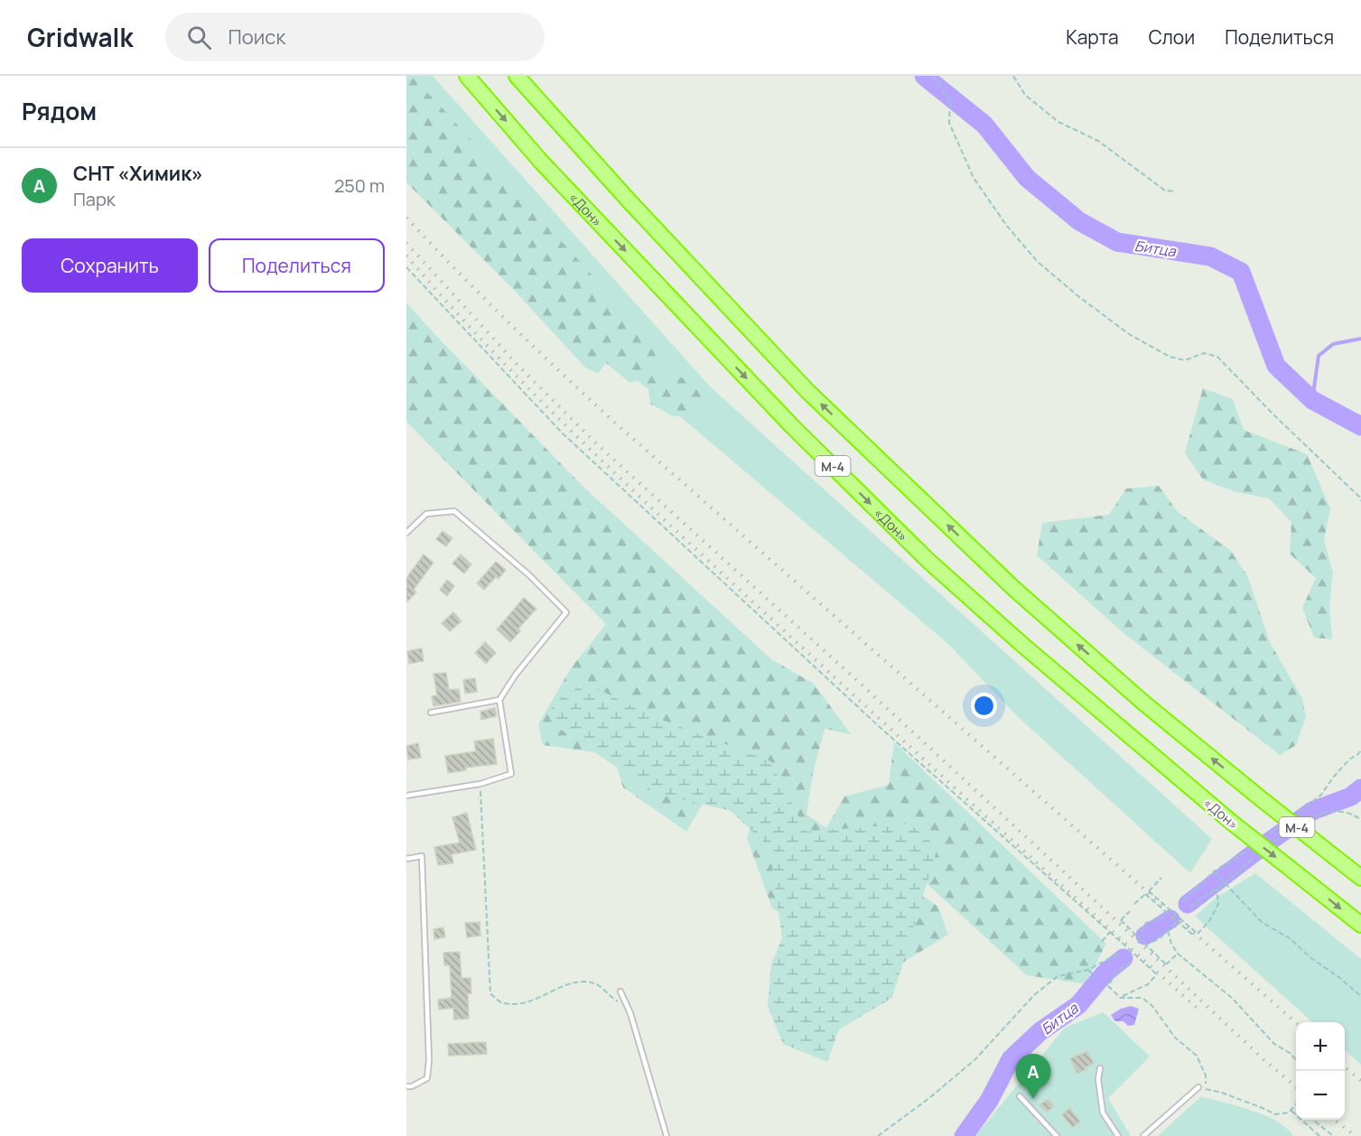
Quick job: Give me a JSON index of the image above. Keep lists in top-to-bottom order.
{
  "streets": {
    "highway": ["«Дон»", "М-4"]
  },
  "water": ["Битца"],
  "page": {
    "header": "Gridwalk",
    "search": "Поиск",
    "nav": ["Карта", "Слои", "Поделиться"],
    "heading": "Рядом",
    "list": [
      {
        "mark": "A",
        "name": "СНТ «Химик»",
        "note": "Парк",
        "value": "250 m"
      }
    ],
    "buttons": ["Сохранить", "Поделиться"],
    "map_buttons": ["+", "−"],
    "pins": "A"
  }
}
